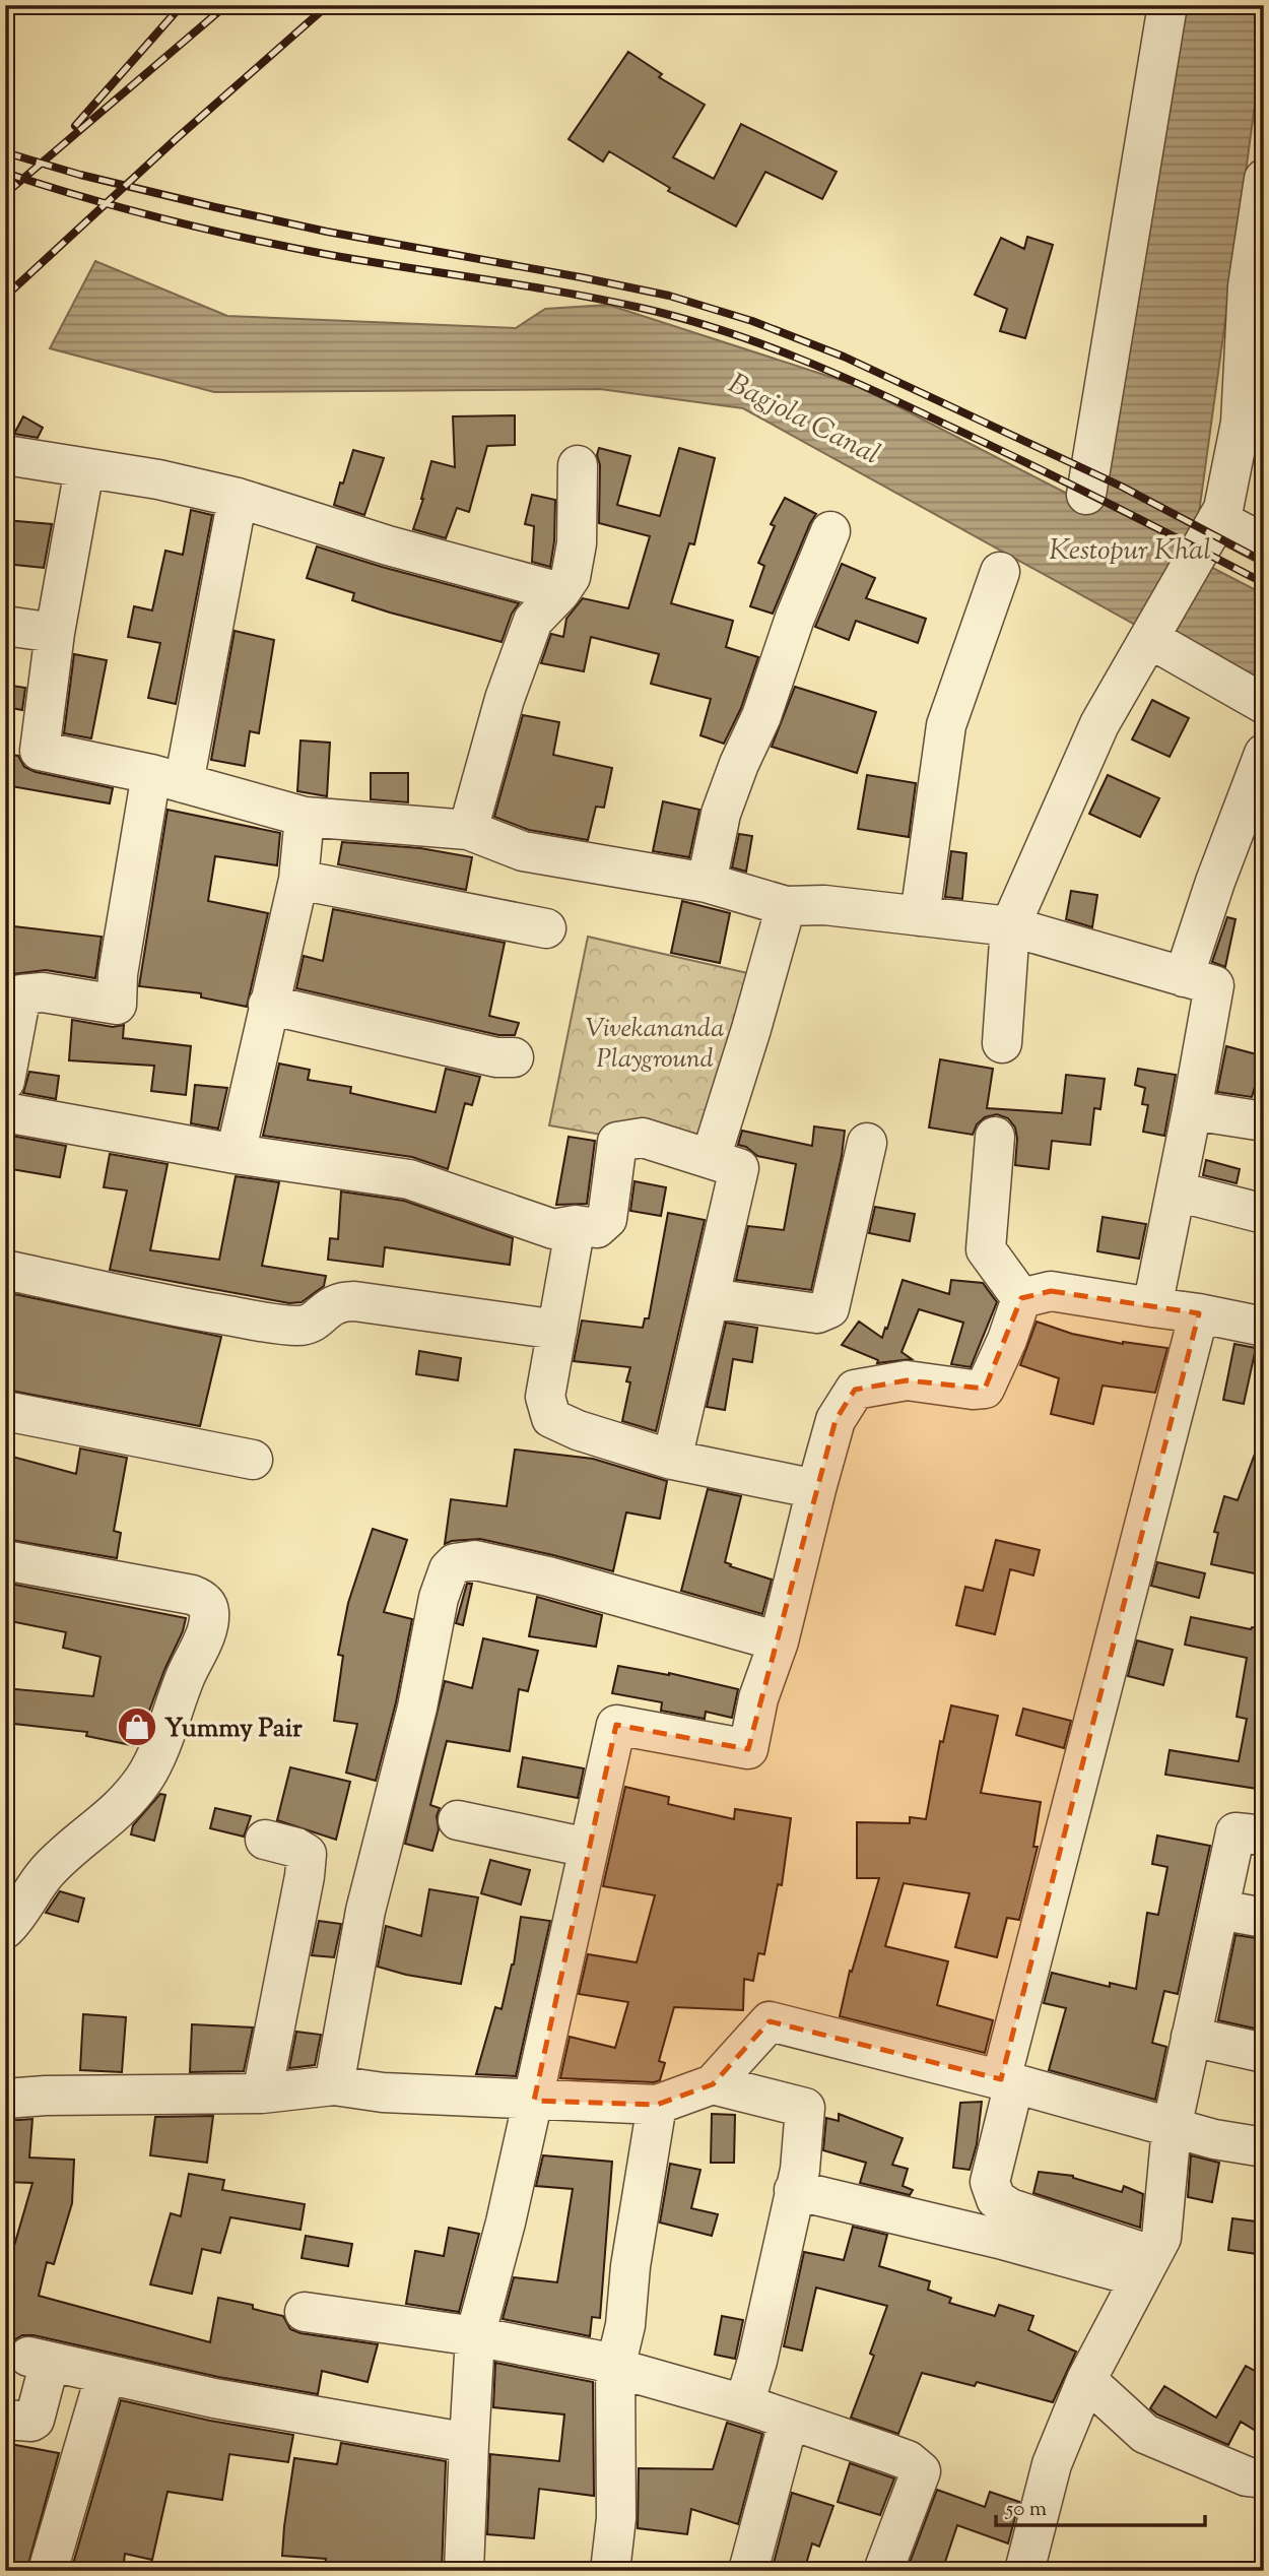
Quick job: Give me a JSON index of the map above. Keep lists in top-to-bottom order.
{
  "water": ["Bagjola Canal", "Kestopur Khal"],
  "parks": ["Vivekananda Playground"],
  "places": {
    "shop": ["Yummy Pair"]
  },
  "scale_bar": "50 m"
}
